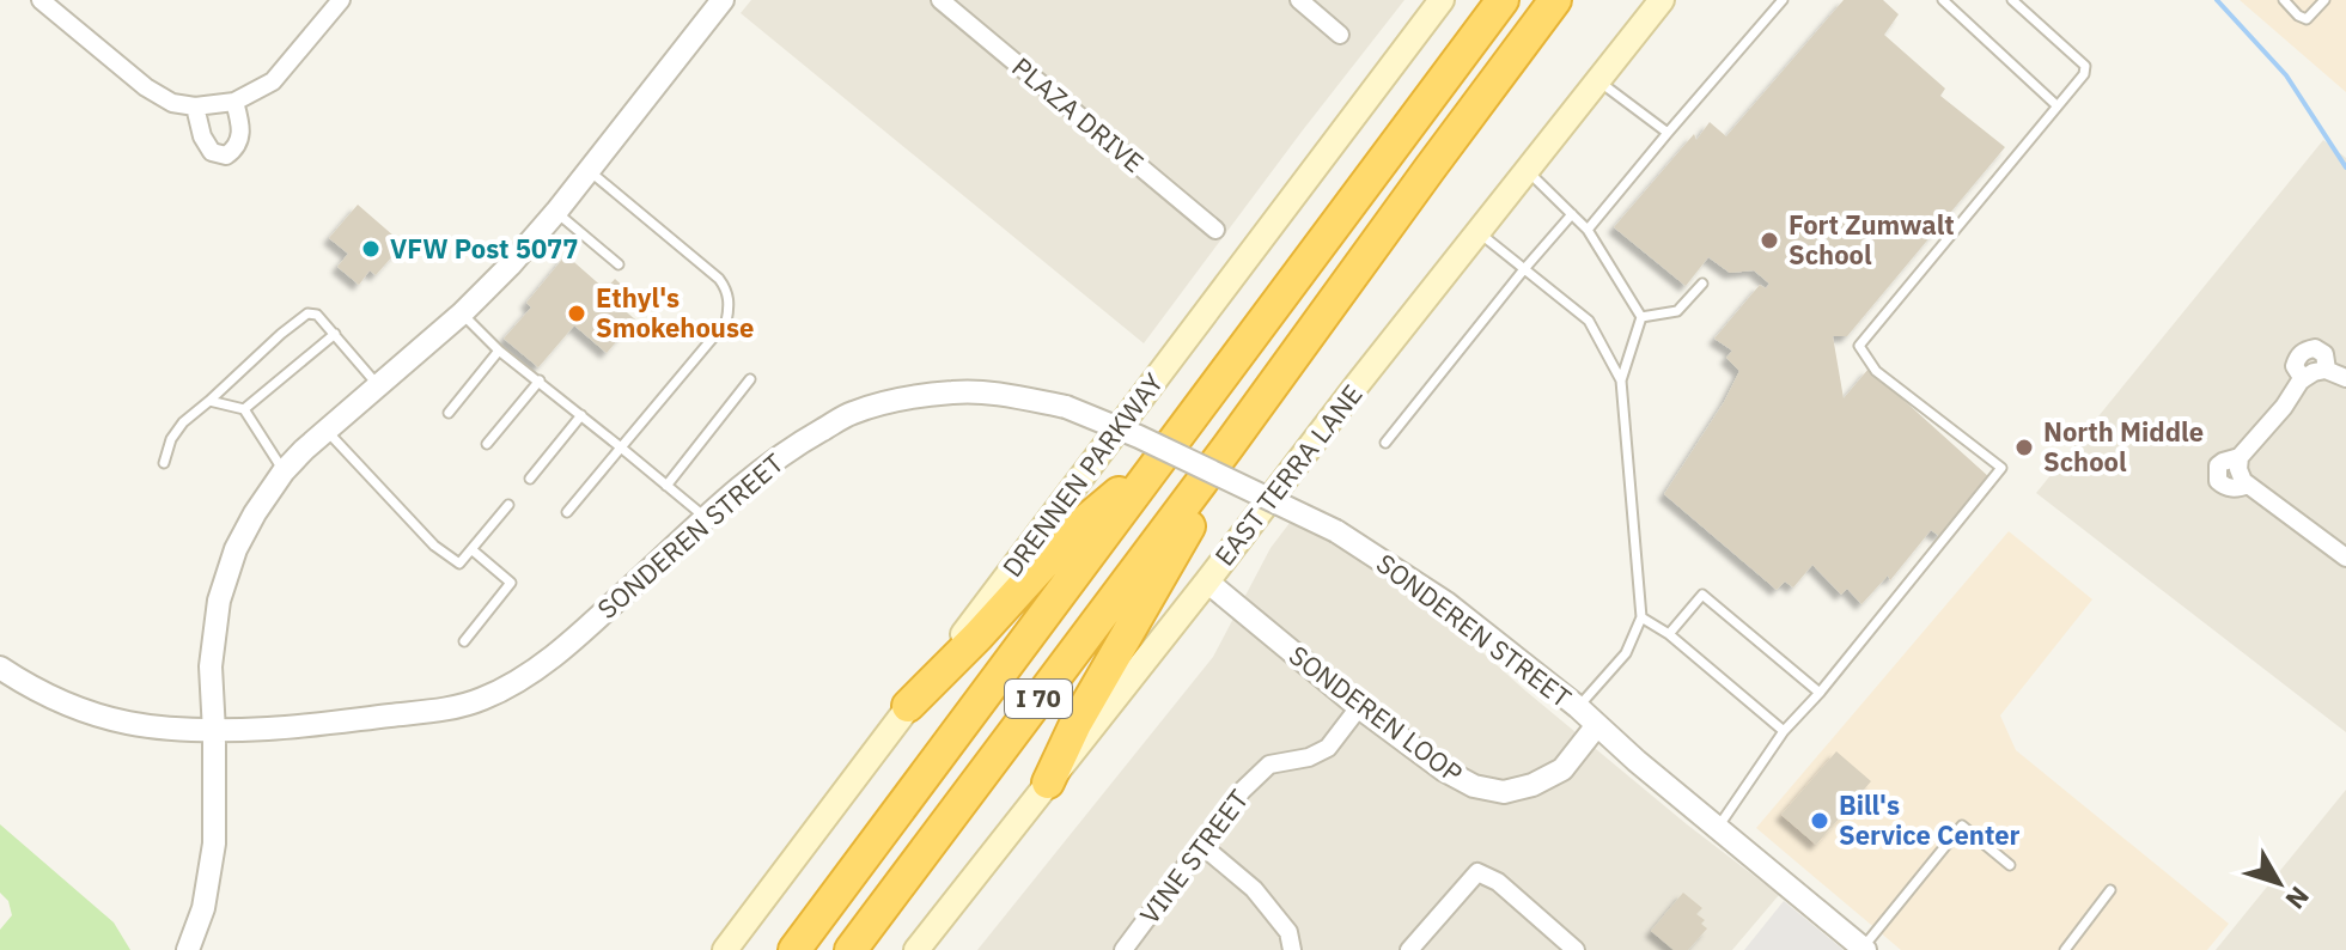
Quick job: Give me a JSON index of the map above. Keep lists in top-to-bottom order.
{
  "streets": {
    "highway": ["I 70"],
    "main road": ["DRENNEN PARKWAY", "EAST TERRA LANE"],
    "street": [
      "PLAZA DRIVE",
      "SONDEREN STREET",
      "SONDEREN LOOP",
      "VINE STREET"
    ]
  },
  "crossings": [
    ["EAST TERRA LANE", "SONDEREN LOOP"],
    ["SONDEREN STREET", "SONDEREN LOOP"],
    ["SONDEREN LOOP", "VINE STREET"]
  ],
  "places": [
    "Fort Zumwalt School",
    "VFW Post 5077",
    "Ethyl's Smokehouse",
    "North Middle School",
    "Bill's Service Center"
  ],
  "north": "bottom right"
}
